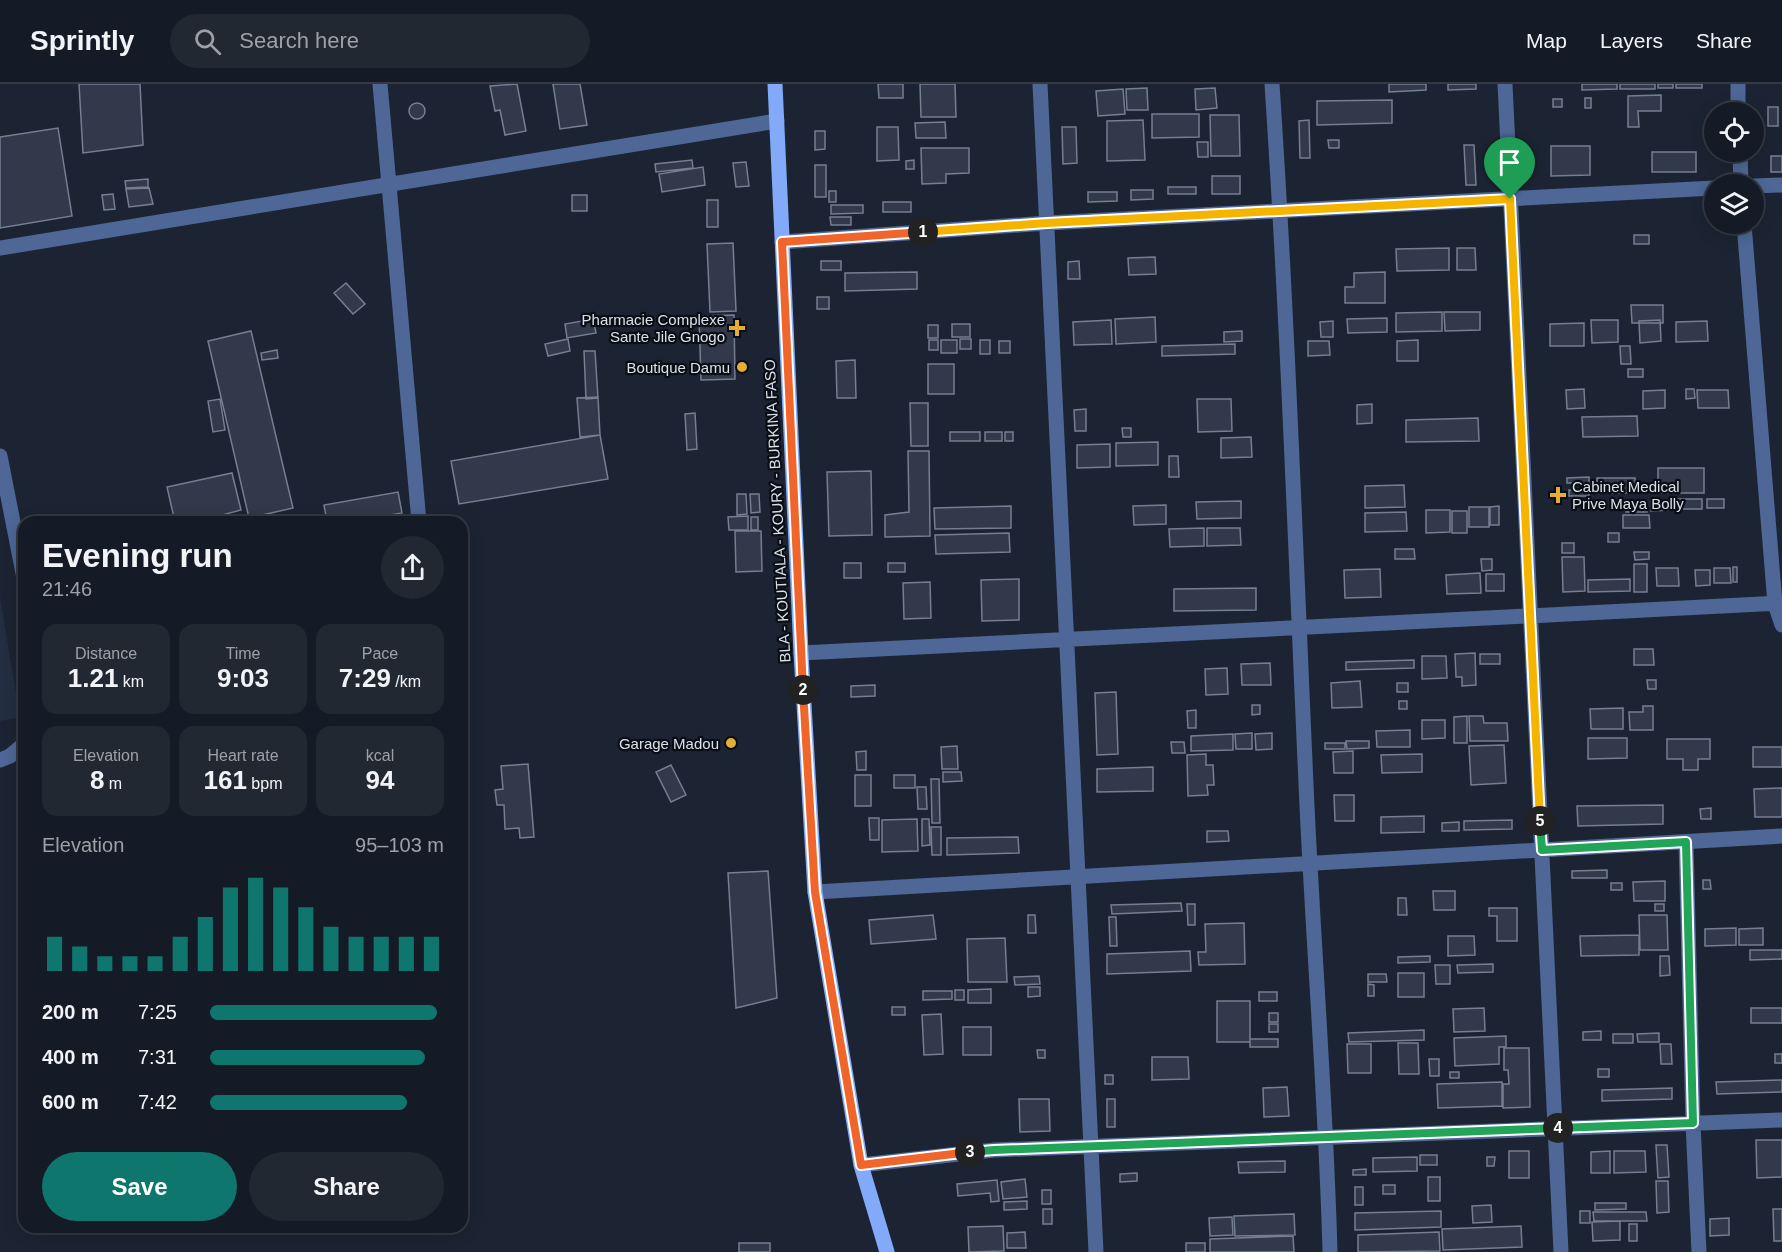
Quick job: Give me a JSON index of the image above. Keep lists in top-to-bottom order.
{
  "streets": {
    "main road": ["BLA - KOUTIALA - KOURY - BURKINA FASO"]
  },
  "places": {
    "health": ["Pharmacie Complexe Sante Jile Gnogo", "Cabinet Medical Prive Maya Bolly"],
    "other": ["Boutique Damu", "Garage Madou"]
  },
  "page": {
    "header": "Sprintly",
    "search": "Search here",
    "nav": ["Map", "Layers", "Share"],
    "pins": [
      "1",
      "2",
      "5",
      "4",
      "3"
    ],
    "heading": ["Evening run", "21:46"],
    "stats": [
      ["Distance", "1.21 km"],
      ["Time", "9:03"],
      ["Pace", "7:29 /km"],
      ["Elevation", "8 m"],
      ["Heart rate", "161 bpm"],
      ["kcal", "94"]
    ],
    "chart": ["Elevation", "95–103 m"],
    "list": [
      {
        "name": "200 m",
        "note": "7:25"
      },
      {
        "name": "400 m",
        "note": "7:31"
      },
      {
        "name": "600 m",
        "note": "7:42"
      }
    ],
    "buttons": ["Save", "Share"]
  }
}
